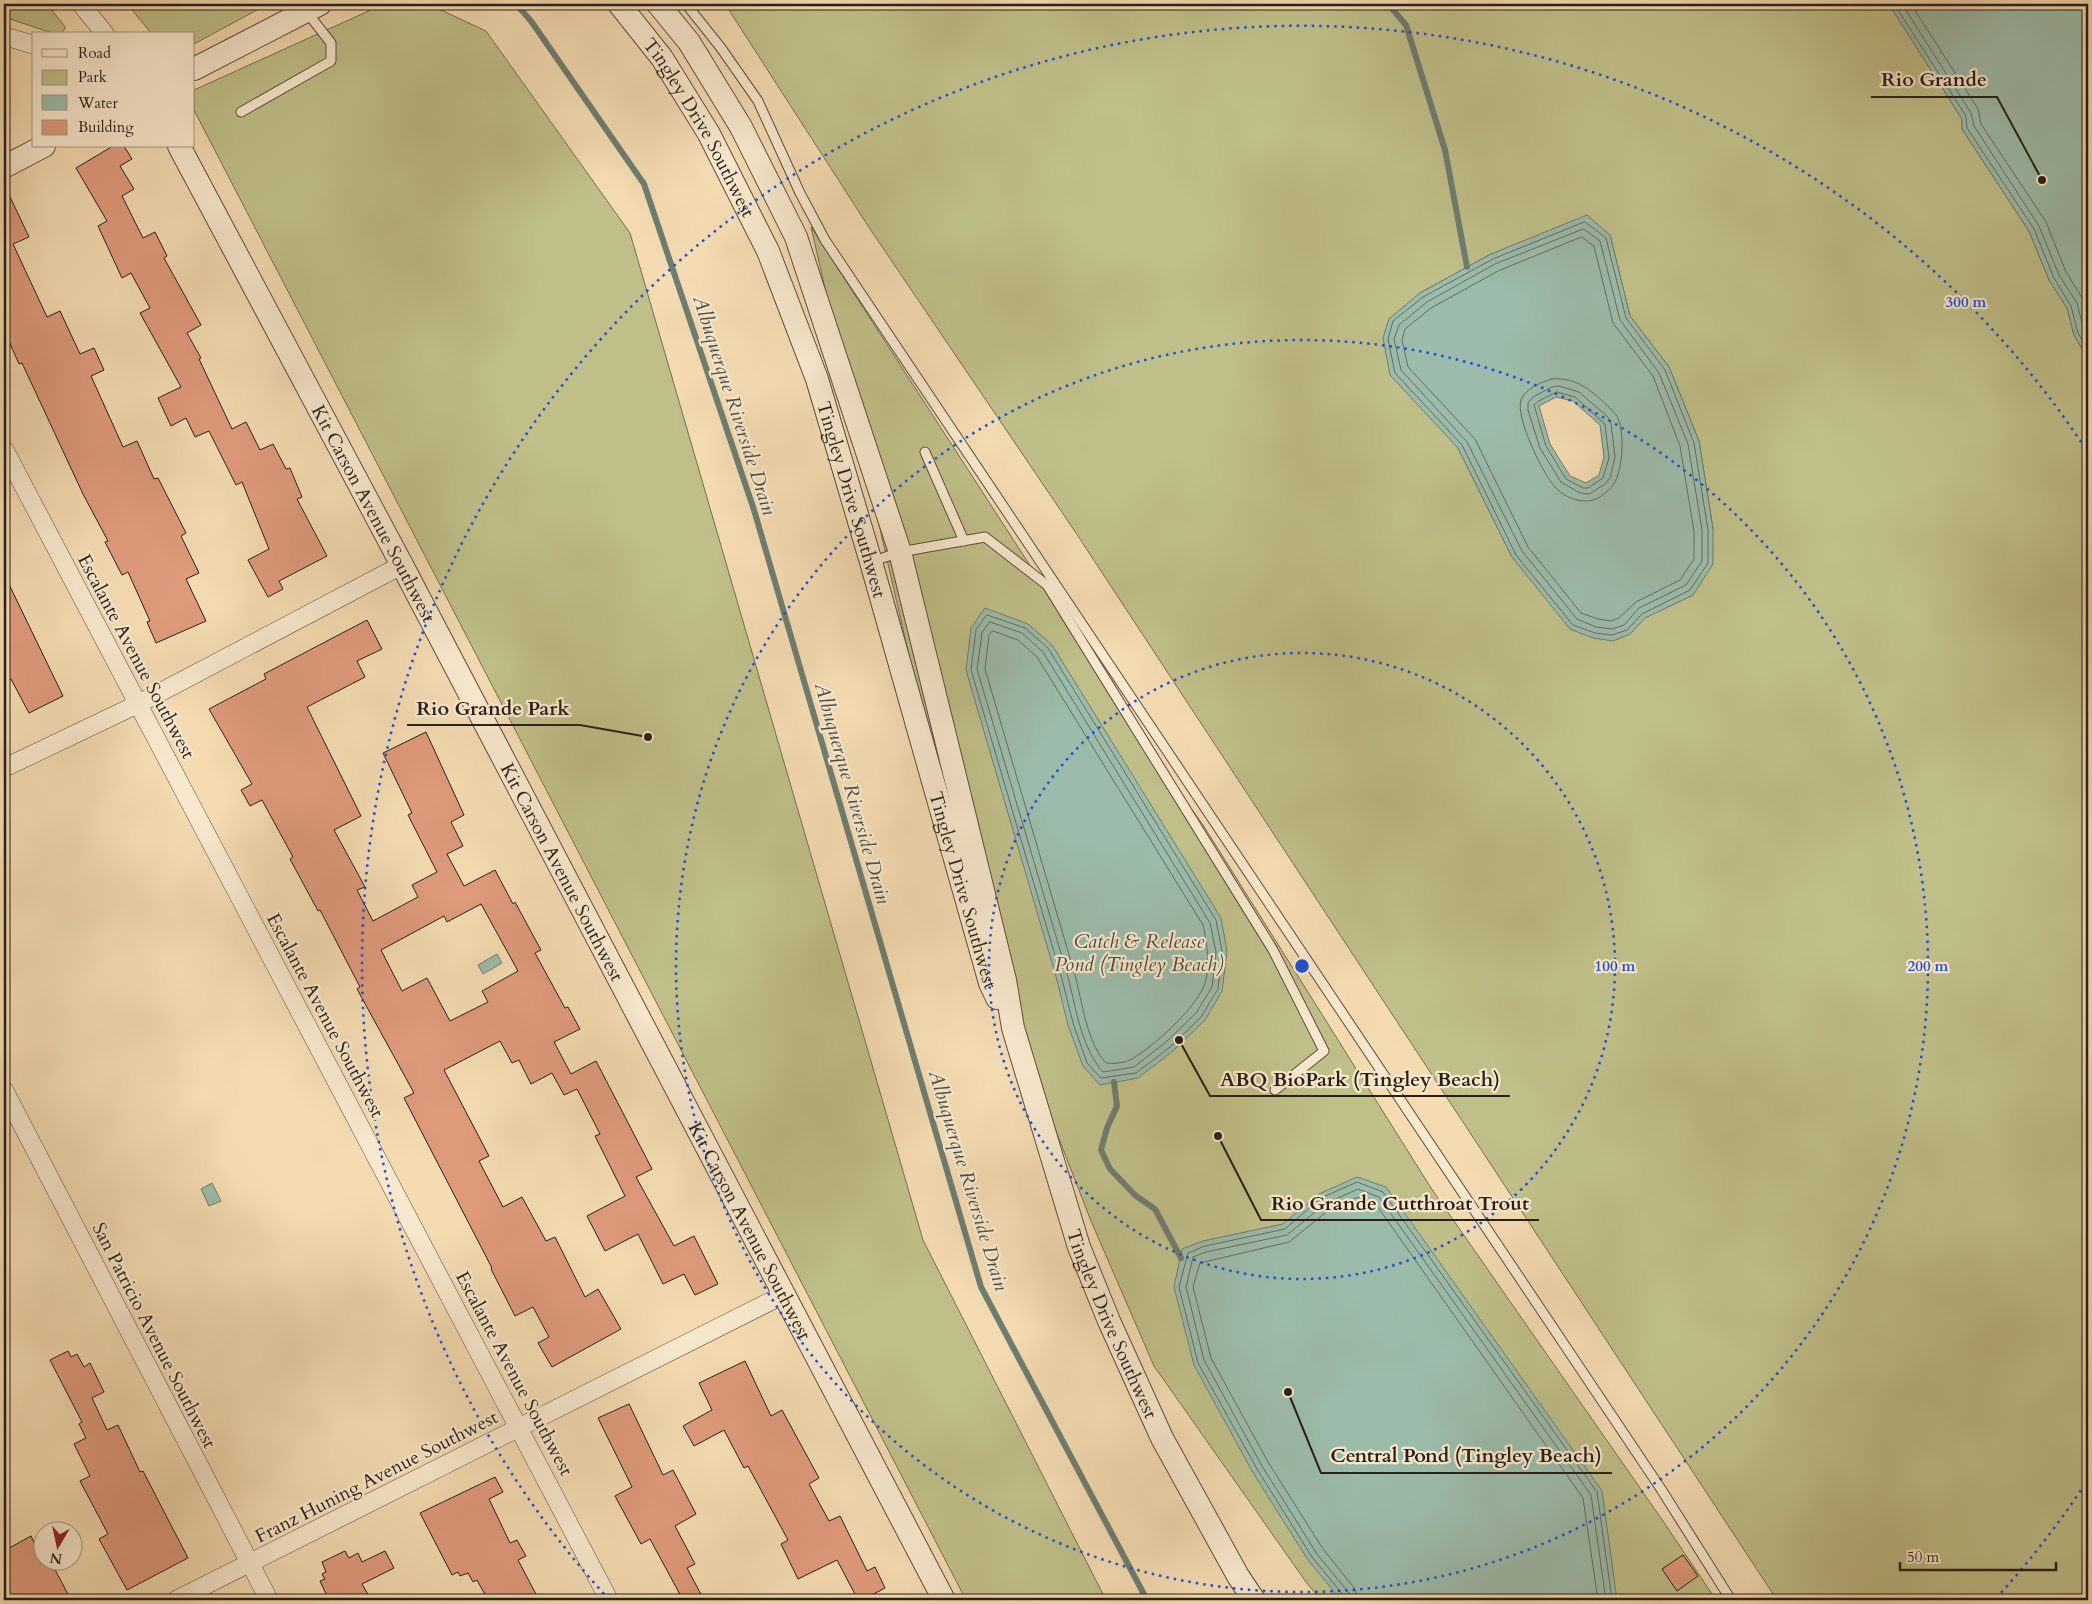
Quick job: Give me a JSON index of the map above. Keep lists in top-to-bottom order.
{
  "streets": {
    "street": [
      "Tingley Drive Southwest",
      "Kit Carson Avenue Southwest",
      "Escalante Avenue Southwest",
      "San Patricio Avenue Southwest",
      "Franz Huning Avenue Southwest"
    ]
  },
  "crossings": [
    ["Kit Carson Avenue Southwest", "Franz Huning Avenue Southwest"],
    ["Escalante Avenue Southwest", "Franz Huning Avenue Southwest"],
    ["San Patricio Avenue Southwest", "Franz Huning Avenue Southwest"]
  ],
  "water": ["Albuquerque Riverside Drain", "Catch & Release Pond (Tingley Beach)"],
  "places": [
    "Rio Grande",
    "Rio Grande Park",
    "ABQ BioPark (Tingley Beach)",
    "Rio Grande Cutthroat Trout",
    "Central Pond (Tingley Beach)"
  ],
  "legend": [
    "Road",
    "Park",
    "Water",
    "Building"
  ],
  "scale_bar": "50 m",
  "north": "bottom",
  "rings": ["300 m", "100 m", "200 m"]
}
